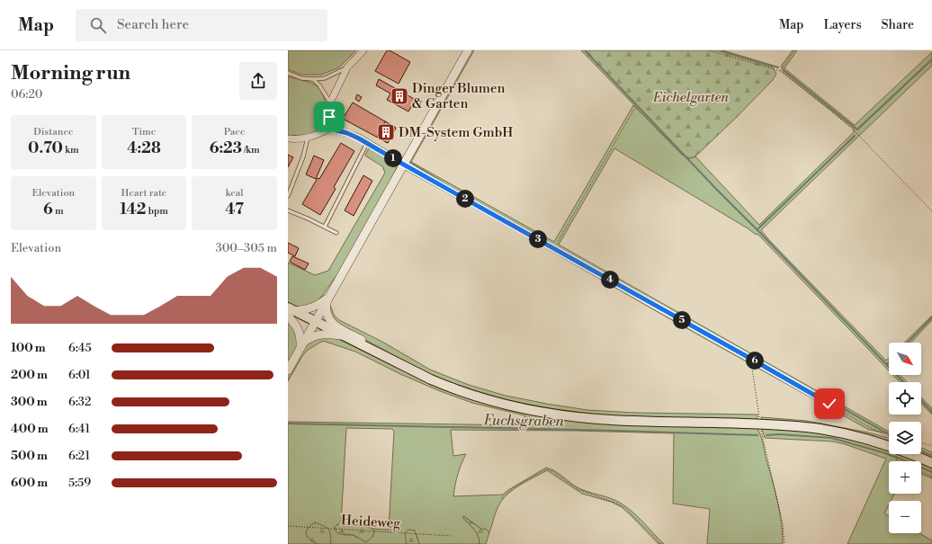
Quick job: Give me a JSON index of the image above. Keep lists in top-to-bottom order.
{
  "streets": {
    "path": ["Heideweg"]
  },
  "water": ["Fuchsgraben"],
  "parks": ["Eichelgarten"],
  "places": {
    "building": ["Dinger Blumen & Garten", "DM-System GmbH"]
  },
  "north": "bottom right",
  "page": {
    "header": "Map",
    "search": "Search here",
    "nav": ["Map", "Layers", "Share"],
    "heading": ["Morning run", "06:20"],
    "stats": [
      ["Distance", "0.70 km"],
      ["Time", "4:28"],
      ["Pace", "6:23 /km"],
      ["Elevation", "6 m"],
      ["Heart rate", "142 bpm"],
      ["kcal", "47"]
    ],
    "pins": [
      "1",
      "2",
      "3",
      "4",
      "5",
      "6"
    ],
    "chart": ["Elevation", "300–305 m"],
    "list": [
      {
        "name": "100 m",
        "note": "6:45"
      },
      {
        "name": "200 m",
        "note": "6:01"
      },
      {
        "name": "300 m",
        "note": "6:32"
      },
      {
        "name": "400 m",
        "note": "6:41"
      },
      {
        "name": "500 m",
        "note": "6:21"
      },
      {
        "name": "600 m",
        "note": "5:59"
      }
    ],
    "map_buttons": ["+", "−"]
  }
}
